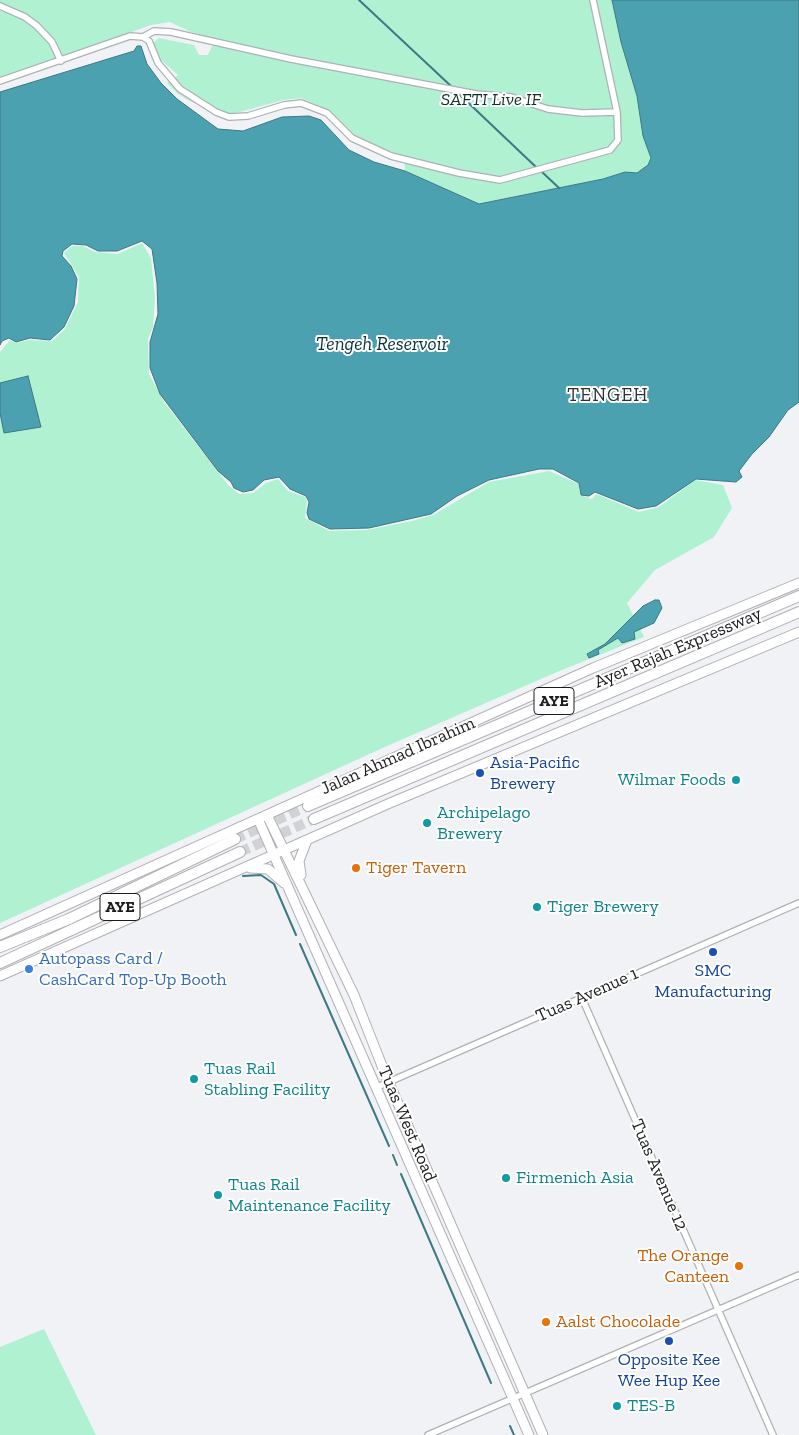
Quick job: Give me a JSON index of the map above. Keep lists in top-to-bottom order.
{
  "streets": {
    "highway": ["Ayer Rajah Expressway", "AYE"],
    "main road": ["Jalan Ahmad Ibrahim", "Tuas West Road"],
    "street": ["Tuas Avenue 1", "Tuas Avenue 12"]
  },
  "crossings": [
    ["Jalan Ahmad Ibrahim", "Tuas West Road"],
    ["Tuas Avenue 1", "Tuas West Road"],
    ["Tuas Avenue 1", "Tuas Avenue 12"]
  ],
  "districts": ["TENGEH"],
  "water": ["Tengeh Reservoir"],
  "parks": ["SAFTI Live IF"],
  "places": [
    "Asia-Pacific Brewery",
    "Wilmar Foods",
    "Archipelago Brewery",
    "Tiger Tavern",
    "Tiger Brewery",
    "SMC Manufacturing",
    "Autopass Card / CashCard Top-Up Booth",
    "Tuas Rail Stabling Facility",
    "Firmenich Asia",
    "Tuas Rail Maintenance Facility",
    "The Orange Canteen",
    "Aalst Chocolade",
    "Opposite Kee Wee Hup Kee",
    "TES-B"
  ]
}
